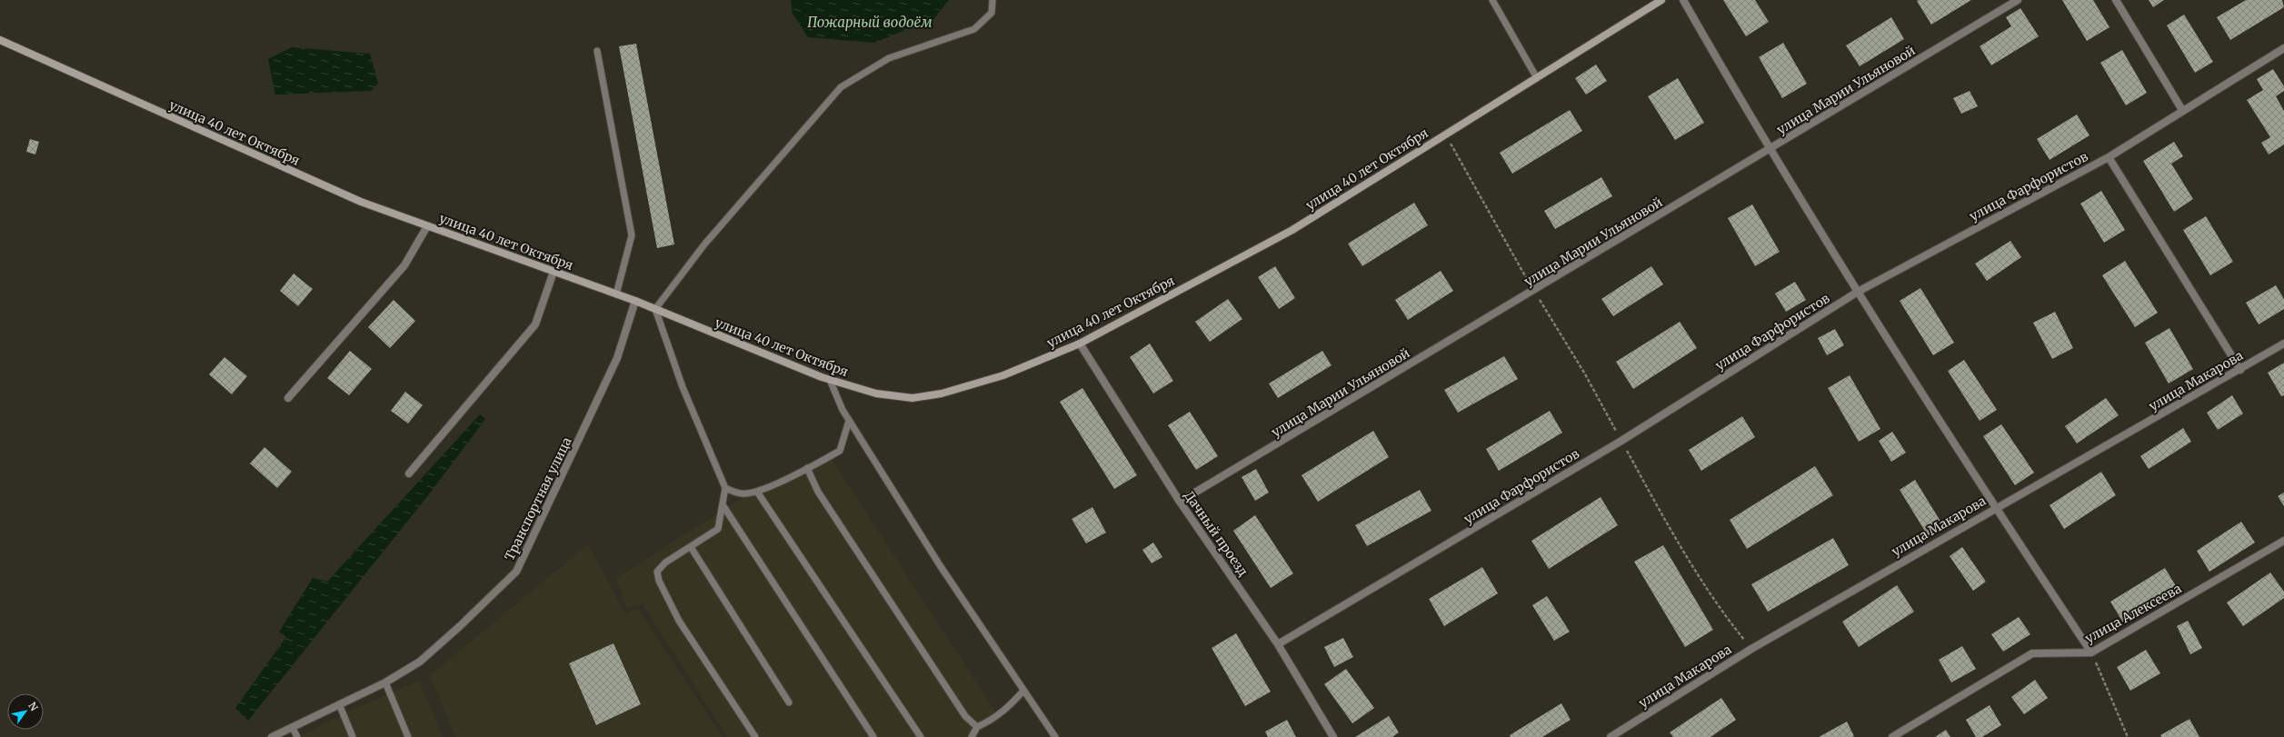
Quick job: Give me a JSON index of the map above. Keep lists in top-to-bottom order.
{
  "streets": {
    "street": [
      "улица Марии Ульяновой",
      "улица 40 лет Октября",
      "улица Фарфористов",
      "улица Макарова",
      "Транспортная улица",
      "Дачный проезд",
      "улица Алексеева"
    ]
  },
  "crossings": [
    ["улица Марии Ульяновой", "Дачный проезд"],
    ["улица 40 лет Октября", "Транспортная улица"],
    ["улица 40 лет Октября", "Дачный проезд"],
    ["улица Фарфористов", "Дачный проезд"]
  ],
  "water": ["Пожарный водоём"],
  "north": "top right"
}
